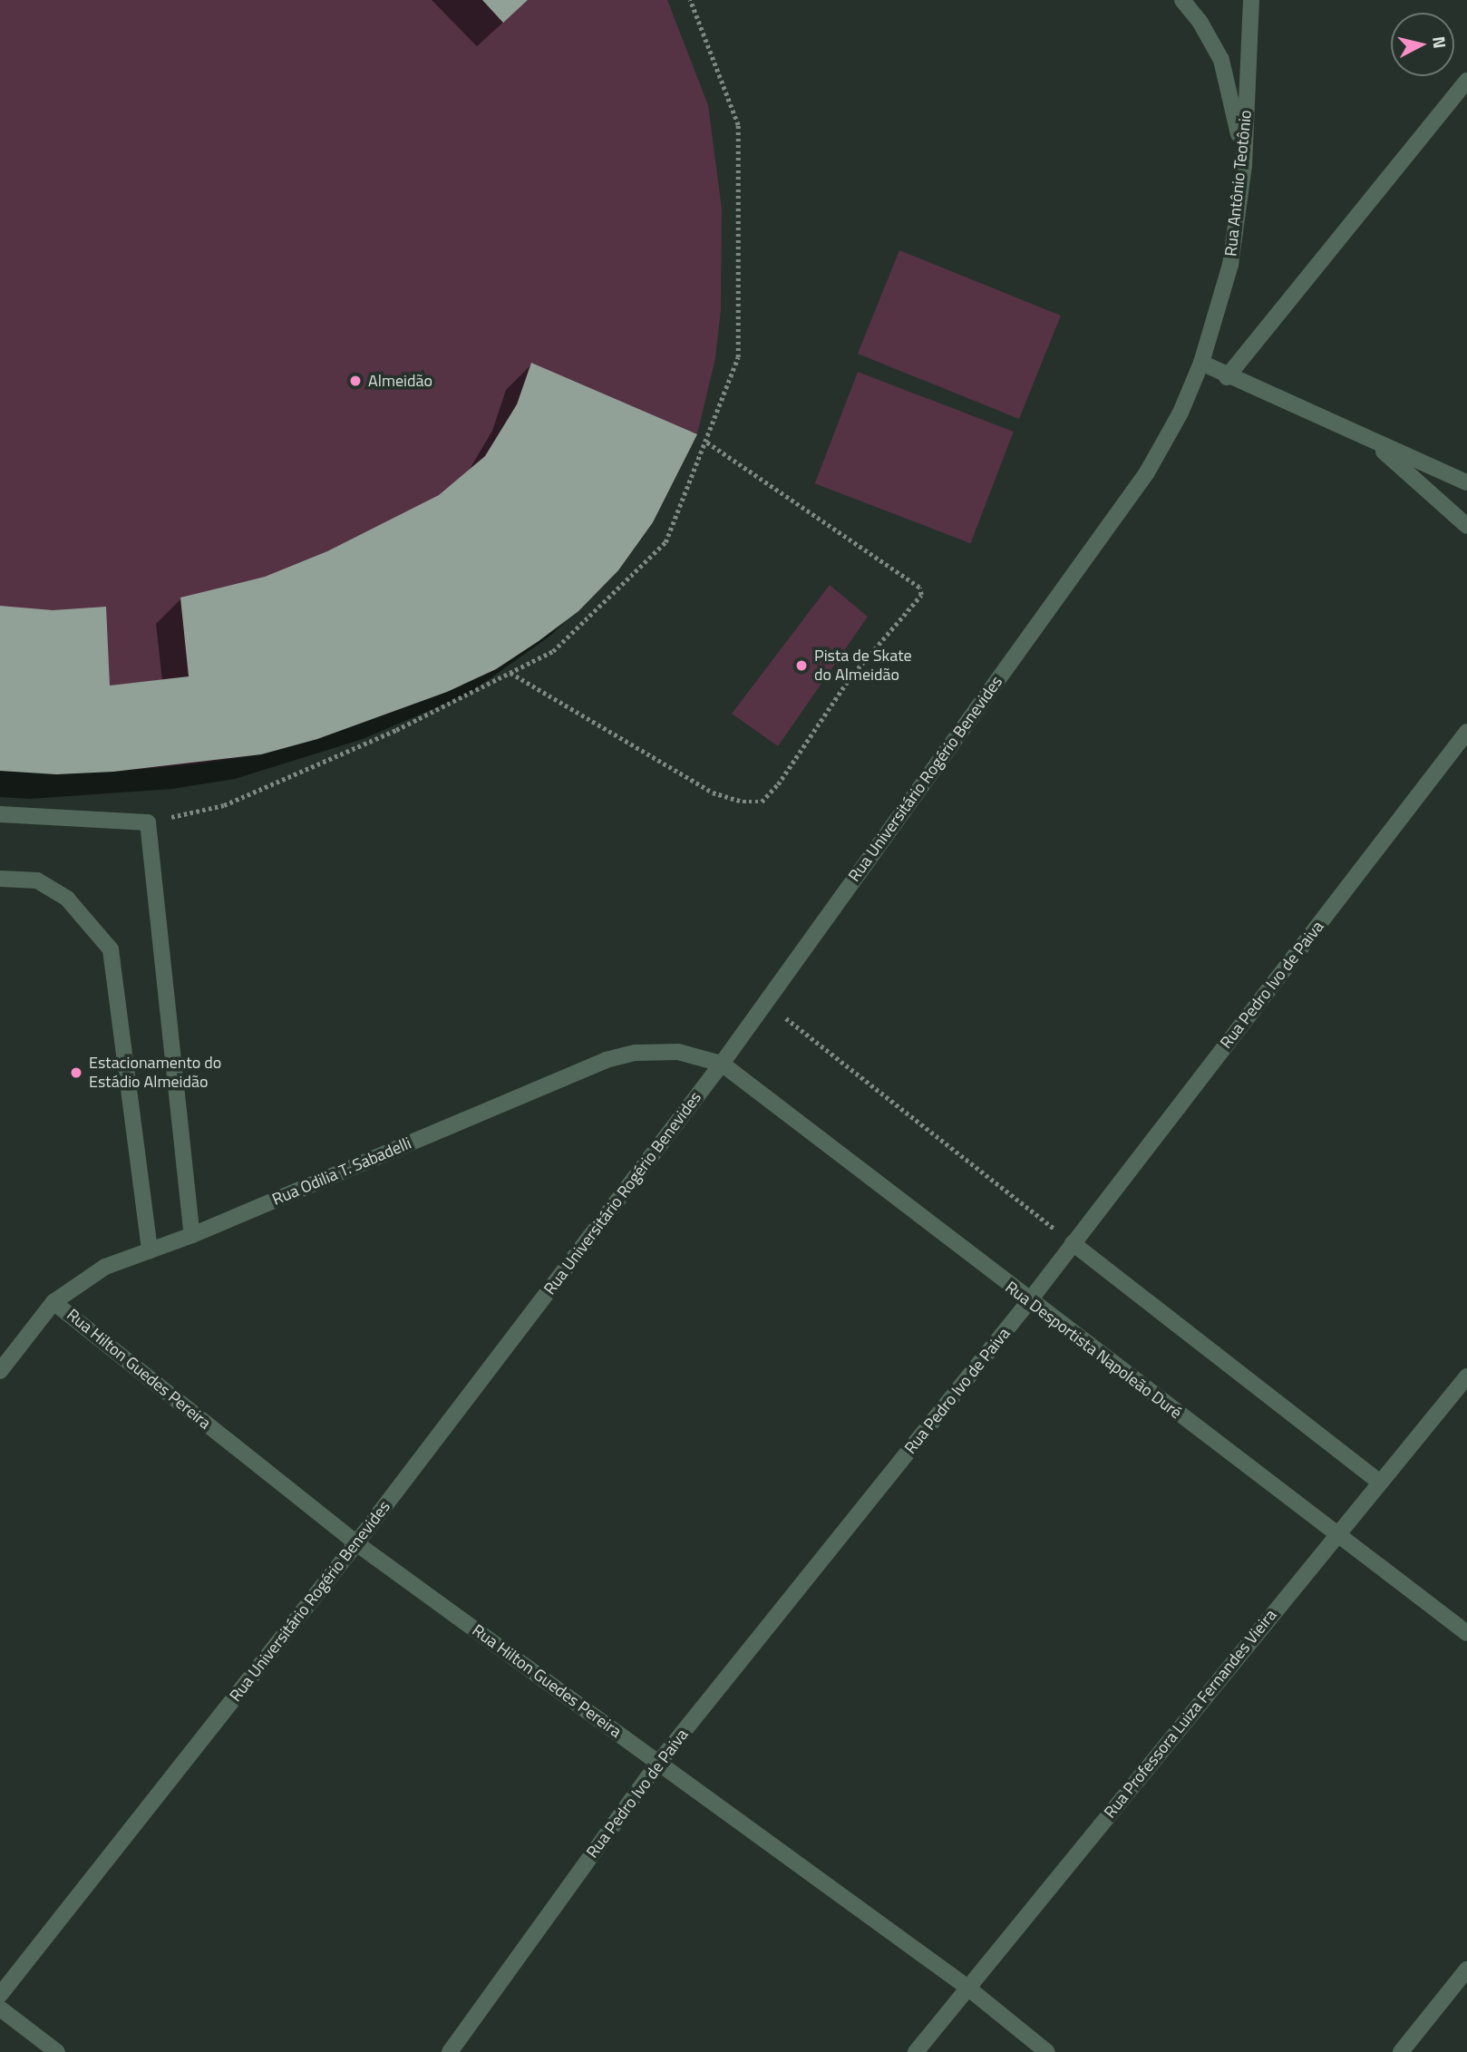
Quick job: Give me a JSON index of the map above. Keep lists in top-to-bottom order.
{
  "streets": {
    "street": [
      "Rua Antônio Teotônio",
      "Rua Universitário Rogério Benevides",
      "Rua Pedro Ivo de Paiva",
      "Rua Odilia T. Sabadelli",
      "Rua Desportista Napoleão Duré",
      "Rua Hilton Guedes Pereira",
      "Rua Professora Luiza Fernandes Vieira"
    ]
  },
  "crossings": [
    ["Rua Antônio Teotônio", "Rua Universitário Rogério Benevides"],
    ["Rua Universitário Rogério Benevides", "Rua Odilia T. Sabadelli"],
    ["Rua Universitário Rogério Benevides", "Rua Desportista Napoleão Duré"],
    ["Rua Universitário Rogério Benevides", "Rua Hilton Guedes Pereira"],
    ["Rua Pedro Ivo de Paiva", "Rua Desportista Napoleão Duré"],
    ["Rua Pedro Ivo de Paiva", "Rua Hilton Guedes Pereira"],
    ["Rua Odilia T. Sabadelli", "Rua Desportista Napoleão Duré"],
    ["Rua Odilia T. Sabadelli", "Rua Hilton Guedes Pereira"],
    ["Rua Desportista Napoleão Duré", "Rua Professora Luiza Fernandes Vieira"],
    ["Rua Hilton Guedes Pereira", "Rua Professora Luiza Fernandes Vieira"]
  ],
  "places": ["Almeidão", "Pista de Skate do Almeidão", "Estacionamento do Estádio Almeidão"],
  "north": "right"
}
